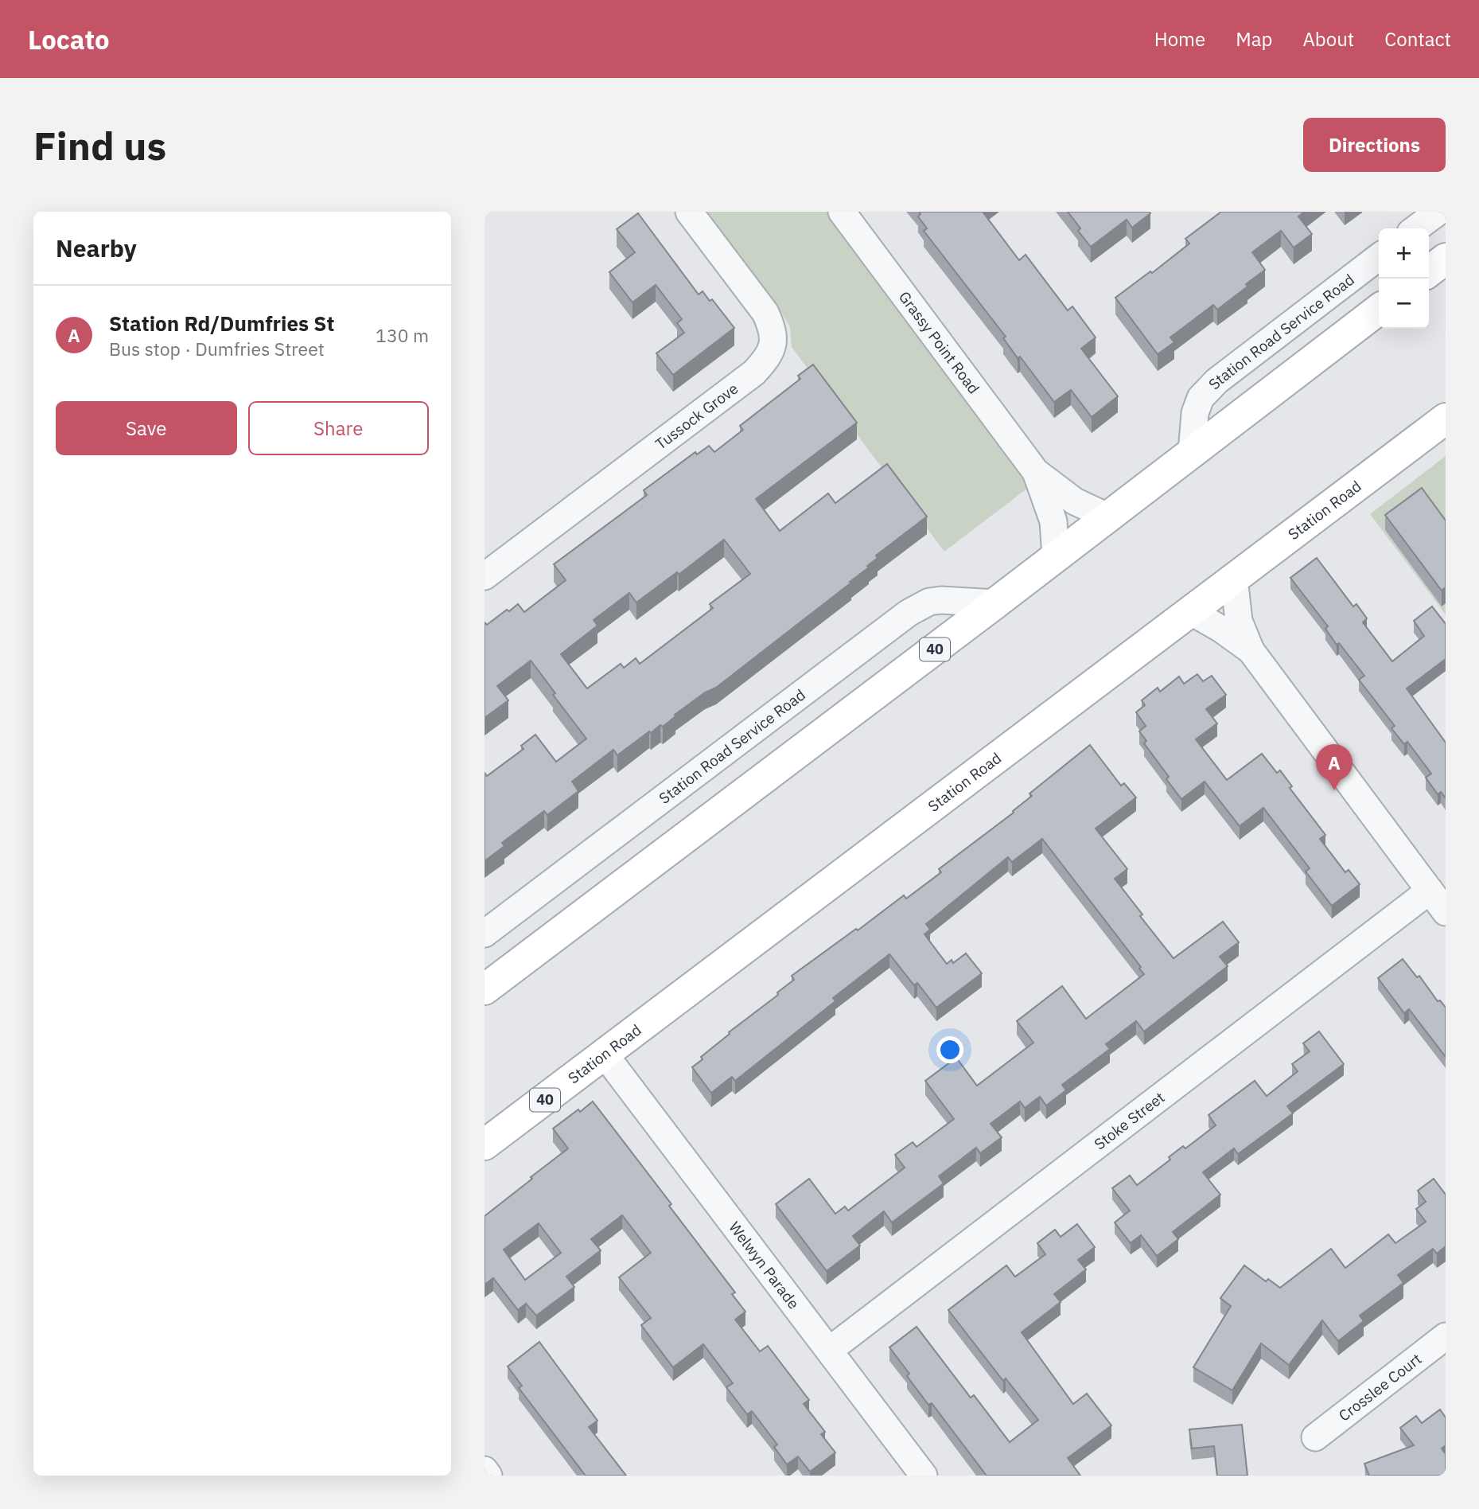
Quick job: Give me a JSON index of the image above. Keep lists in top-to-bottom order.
{
  "streets": {
    "main road": ["Station Road", "40"],
    "street": [
      "Station Road Service Road",
      "Grassy Point Road",
      "Tussock Grove",
      "Stoke Street",
      "Welwyn Parade",
      "Crosslee Court"
    ]
  },
  "crossings": [
    ["Station Road Service Road", "40"],
    ["Grassy Point Road", "40"],
    ["Station Road", "Welwyn Parade"],
    ["Stoke Street", "Welwyn Parade"]
  ],
  "page": {
    "header": "Locato",
    "nav": [
      "Home",
      "Map",
      "About",
      "Contact"
    ],
    "buttons": [
      "Directions",
      ["Save", "Share"]
    ],
    "title": "Find us",
    "heading": "Nearby",
    "map_buttons": ["+", "−"],
    "list": [
      {
        "mark": "A",
        "name": "Station Rd/Dumfries St",
        "note": "Bus stop · Dumfries Street",
        "value": "130 m"
      }
    ],
    "pins": "A"
  }
}
